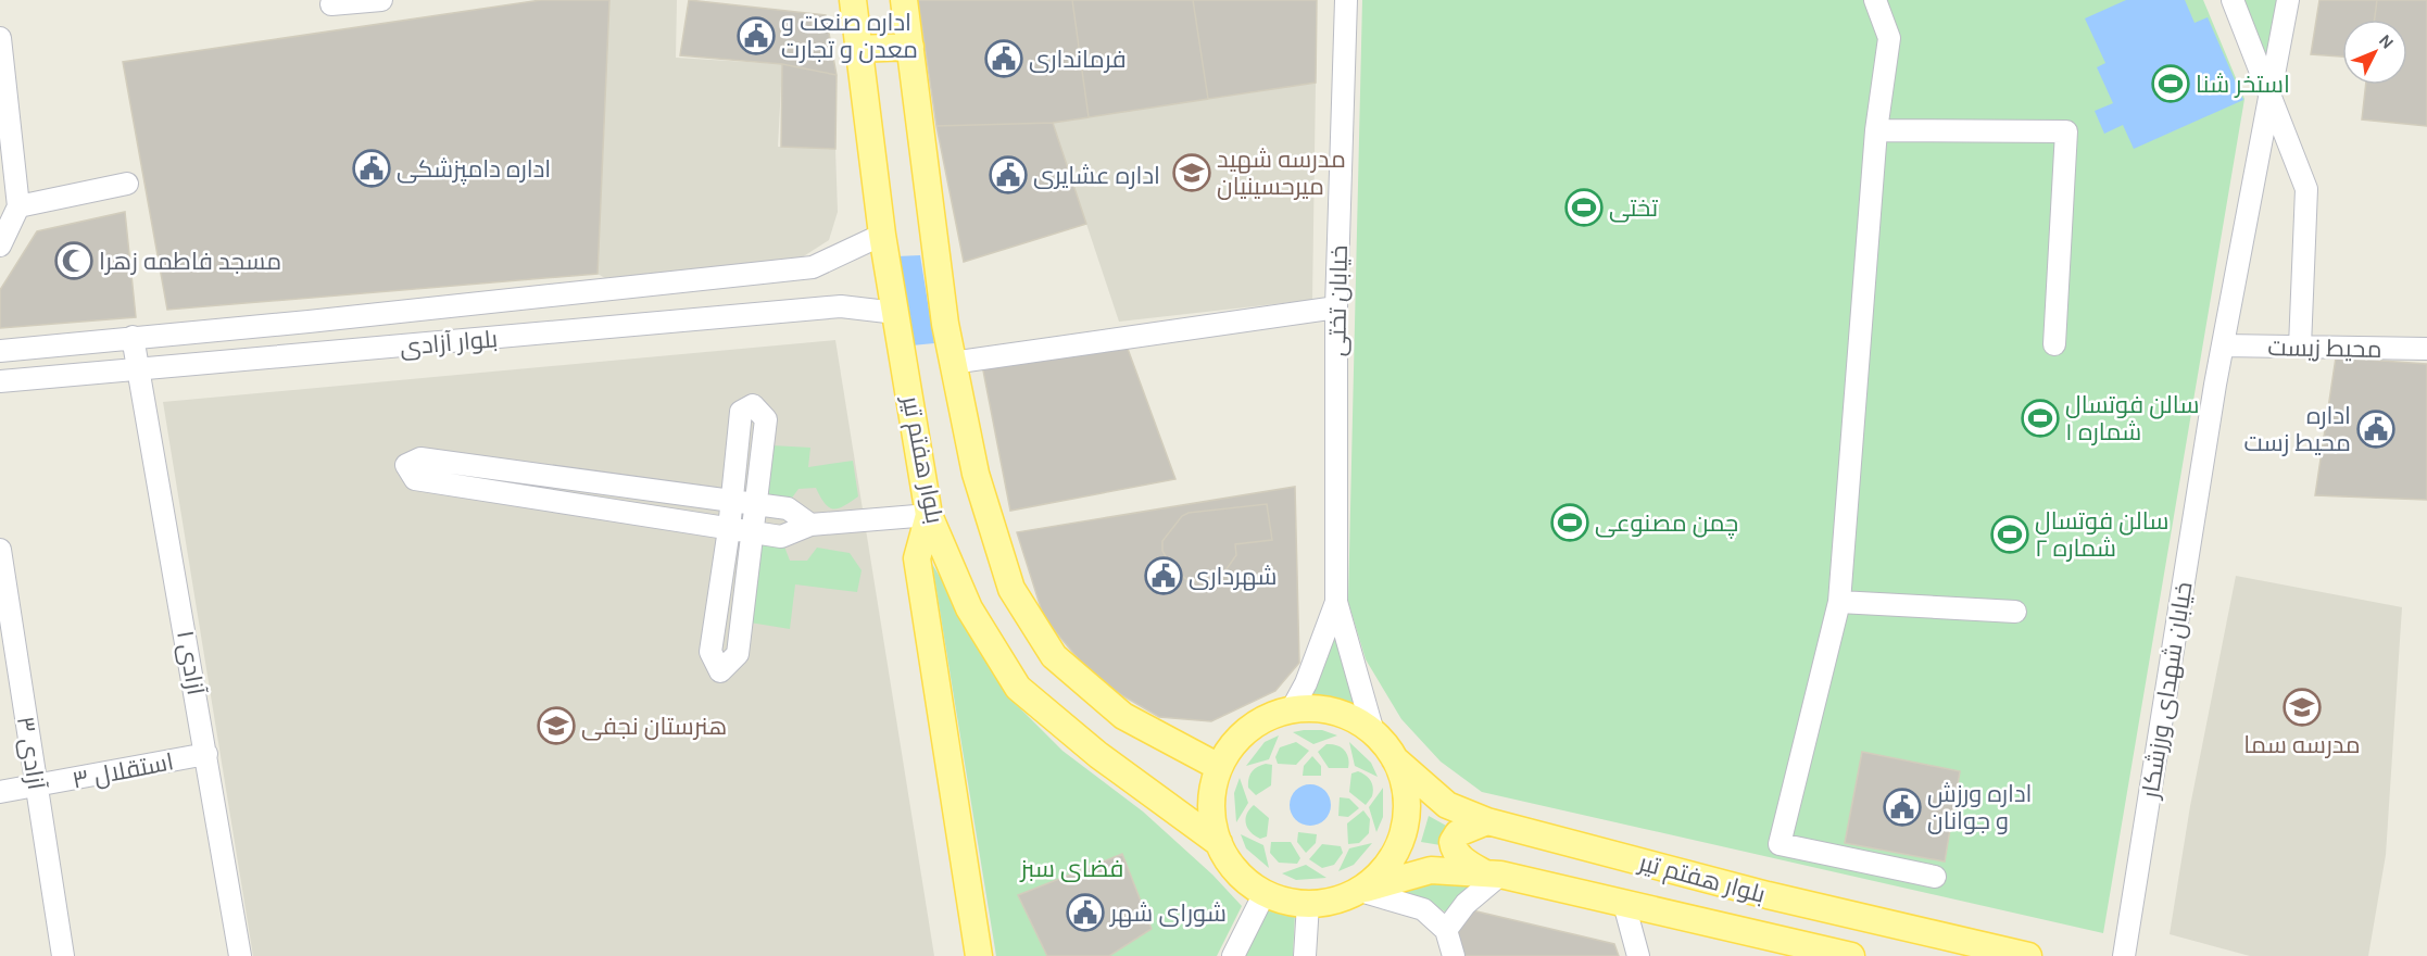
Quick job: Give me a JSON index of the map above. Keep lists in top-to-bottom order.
{
  "streets": {
    "main road": ["بلوار هفتم تیر"],
    "street": [
      "خیابان تختی",
      "بلوار آزادی",
      "محیط زیست",
      "آزادی ۱",
      "خیابان شهدای ورزشکار",
      "آزادی ۳",
      "استقلال ۳"
    ]
  },
  "crossings": [
    ["بلوار آزادی", "بلوار هفتم تیر"],
    ["بلوار آزادی", "آزادی ۱"],
    ["محیط زیست", "خیابان شهدای ورزشکار"],
    ["آزادی ۱", "استقلال ۳"],
    ["آزادی ۳", "استقلال ۳"]
  ],
  "parks": ["فضای سبز"],
  "places": {
    "public building": [
      "اداره صنعت و معدن و تجارت",
      "فرمانداری",
      "اداره دامپزشکی",
      "اداره عشایری",
      "اداره محیط زست",
      "شهرداری",
      "اداره ورزش و جوانان",
      "شورای شهر"
    ],
    "sports": [
      "استخر شنا",
      "تختی",
      "سالن فوتسال شماره ۱",
      "چمن مصنوعی",
      "سالن فوتسال شماره ۲"
    ],
    "school or university": ["مدرسه شهید میرحسینیان", "مدرسه سما", "هنرستان نجفی"],
    "mosque": ["مسجد فاطمه زهرا"]
  },
  "north": "top right"
}
